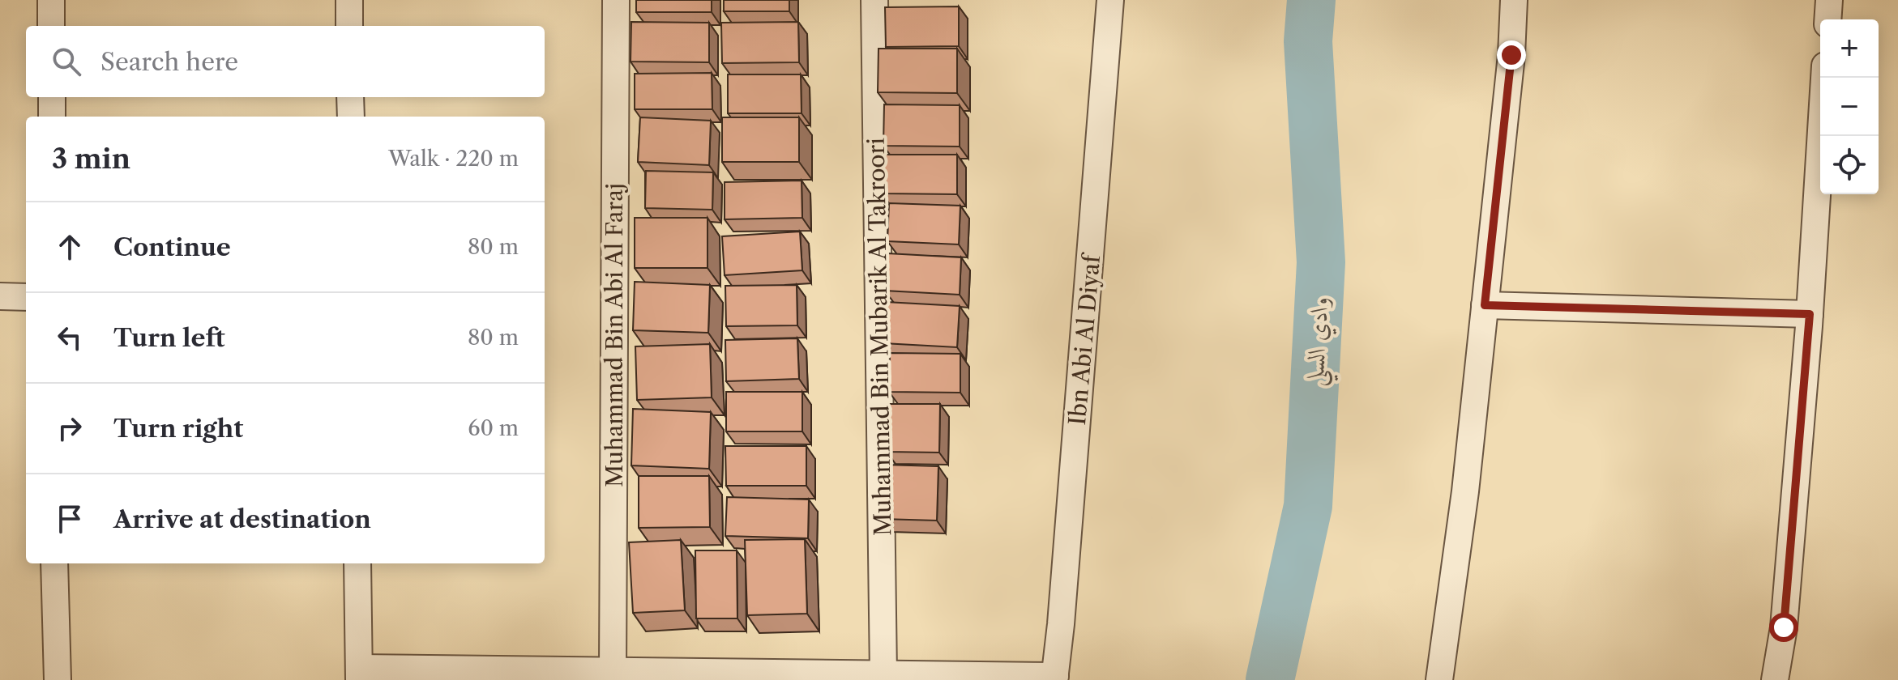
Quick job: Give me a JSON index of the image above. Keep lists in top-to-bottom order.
{
  "streets": {
    "street": ["Muhammad Bin Abi Al Faraj", "Muhammad Bin Mubarik Al Takroori", "Ibn Abi Al Diyaf"]
  },
  "water": ["وادي السلي"],
  "page": {
    "map_buttons": ["+", "−"],
    "search": "Search here",
    "heading": ["3 min", "Walk · 220 m"],
    "list": [
      ["Continue", "80 m"],
      ["Turn left", "80 m"],
      ["Turn right", "60 m"],
      "Arrive at destination"
    ]
  }
}
